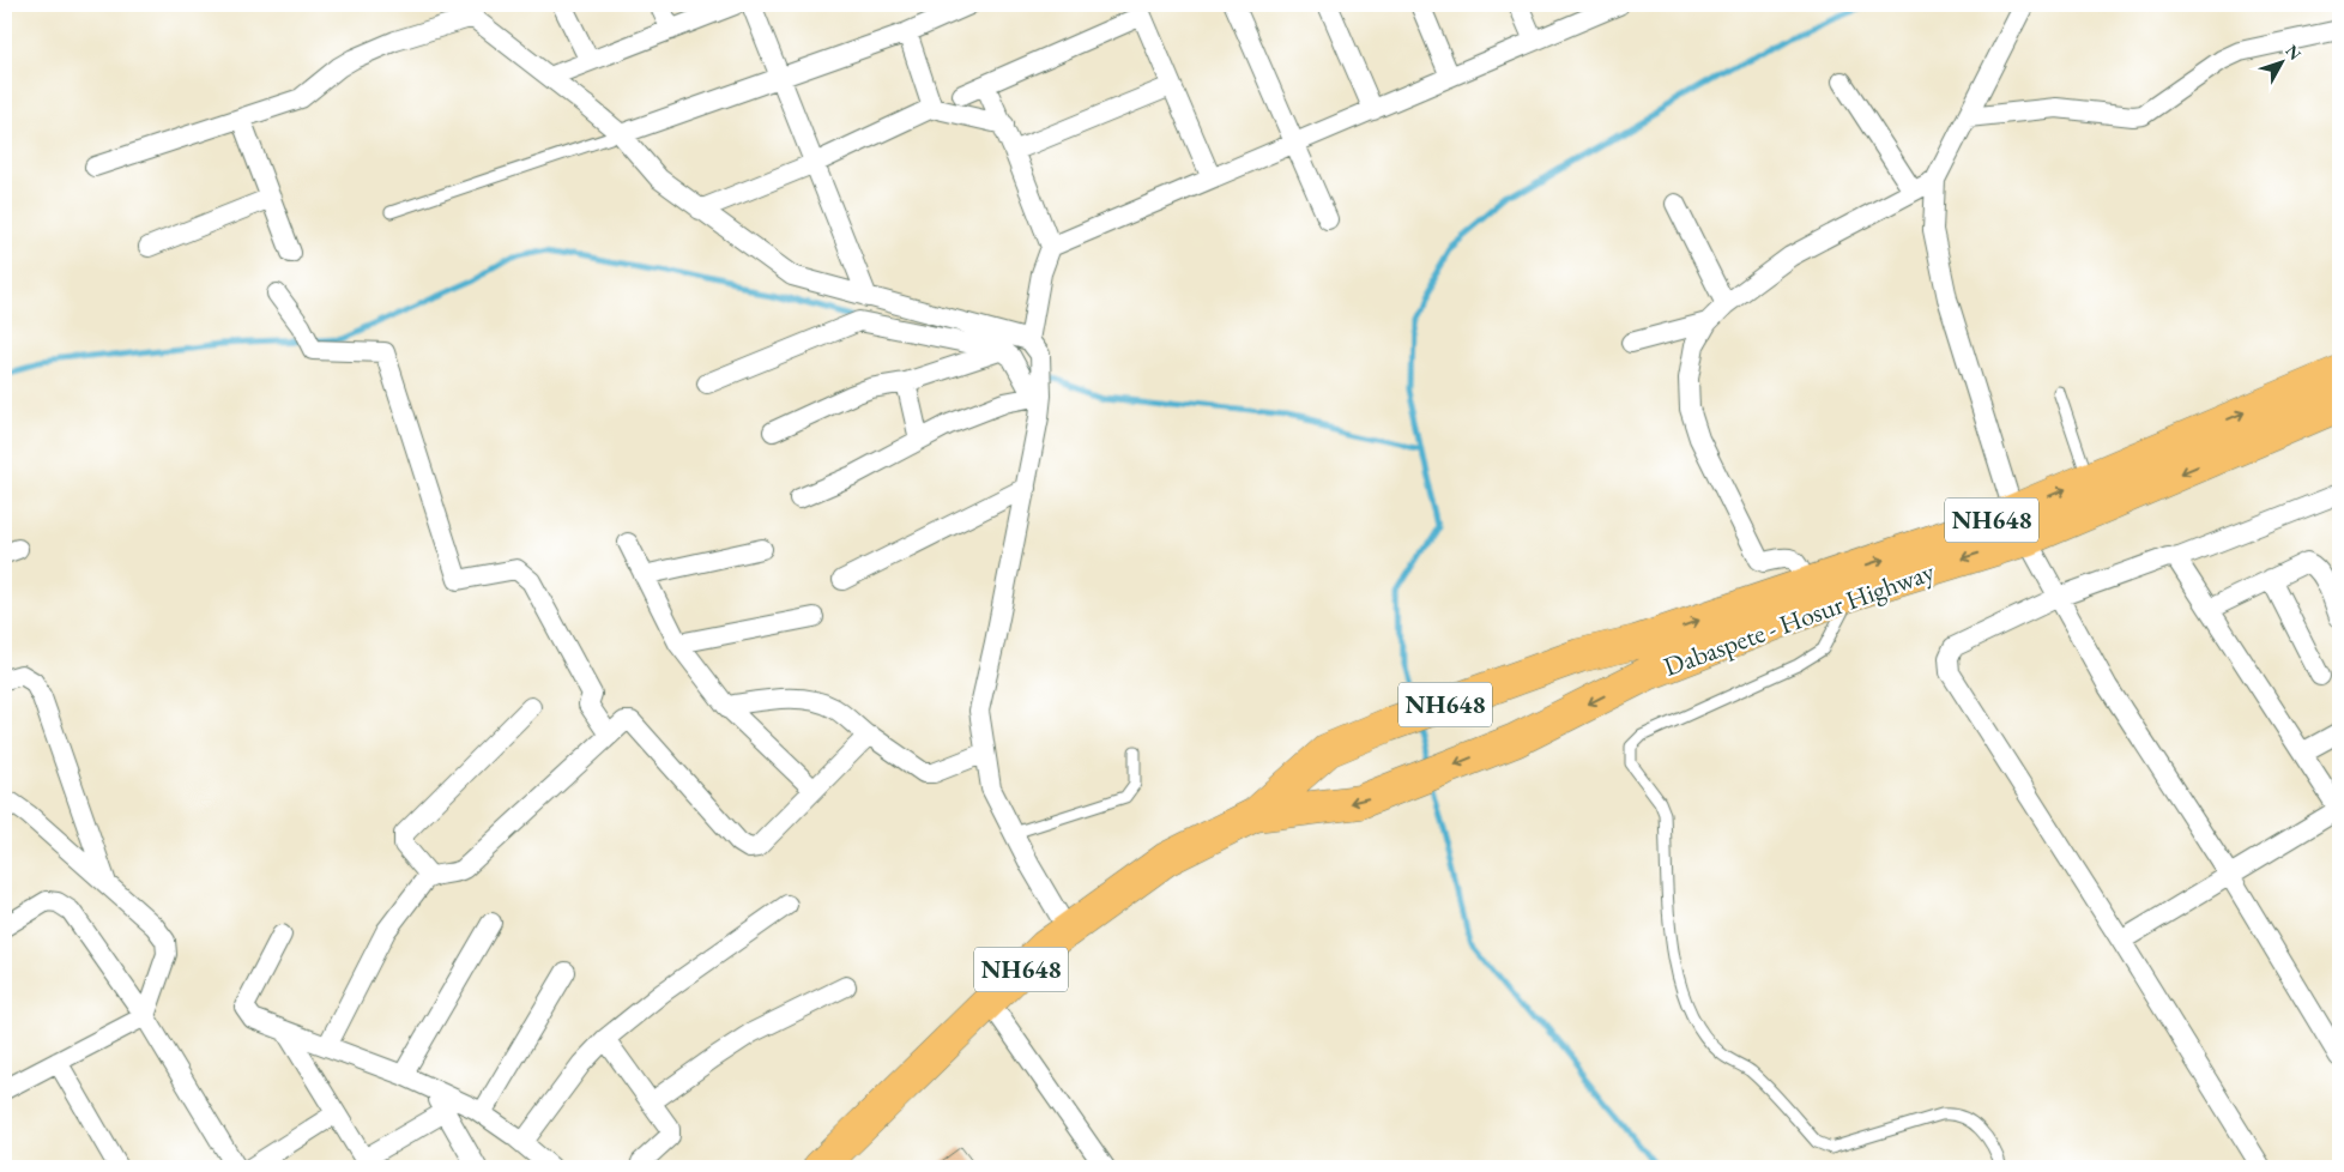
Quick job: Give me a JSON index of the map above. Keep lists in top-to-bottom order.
{
  "streets": {
    "highway": ["NH648", "Dabaspete - Hosur Highway"]
  },
  "crossings": [
    ["NH648", "Dabaspete - Hosur Highway"]
  ],
  "north": "top right"
}
